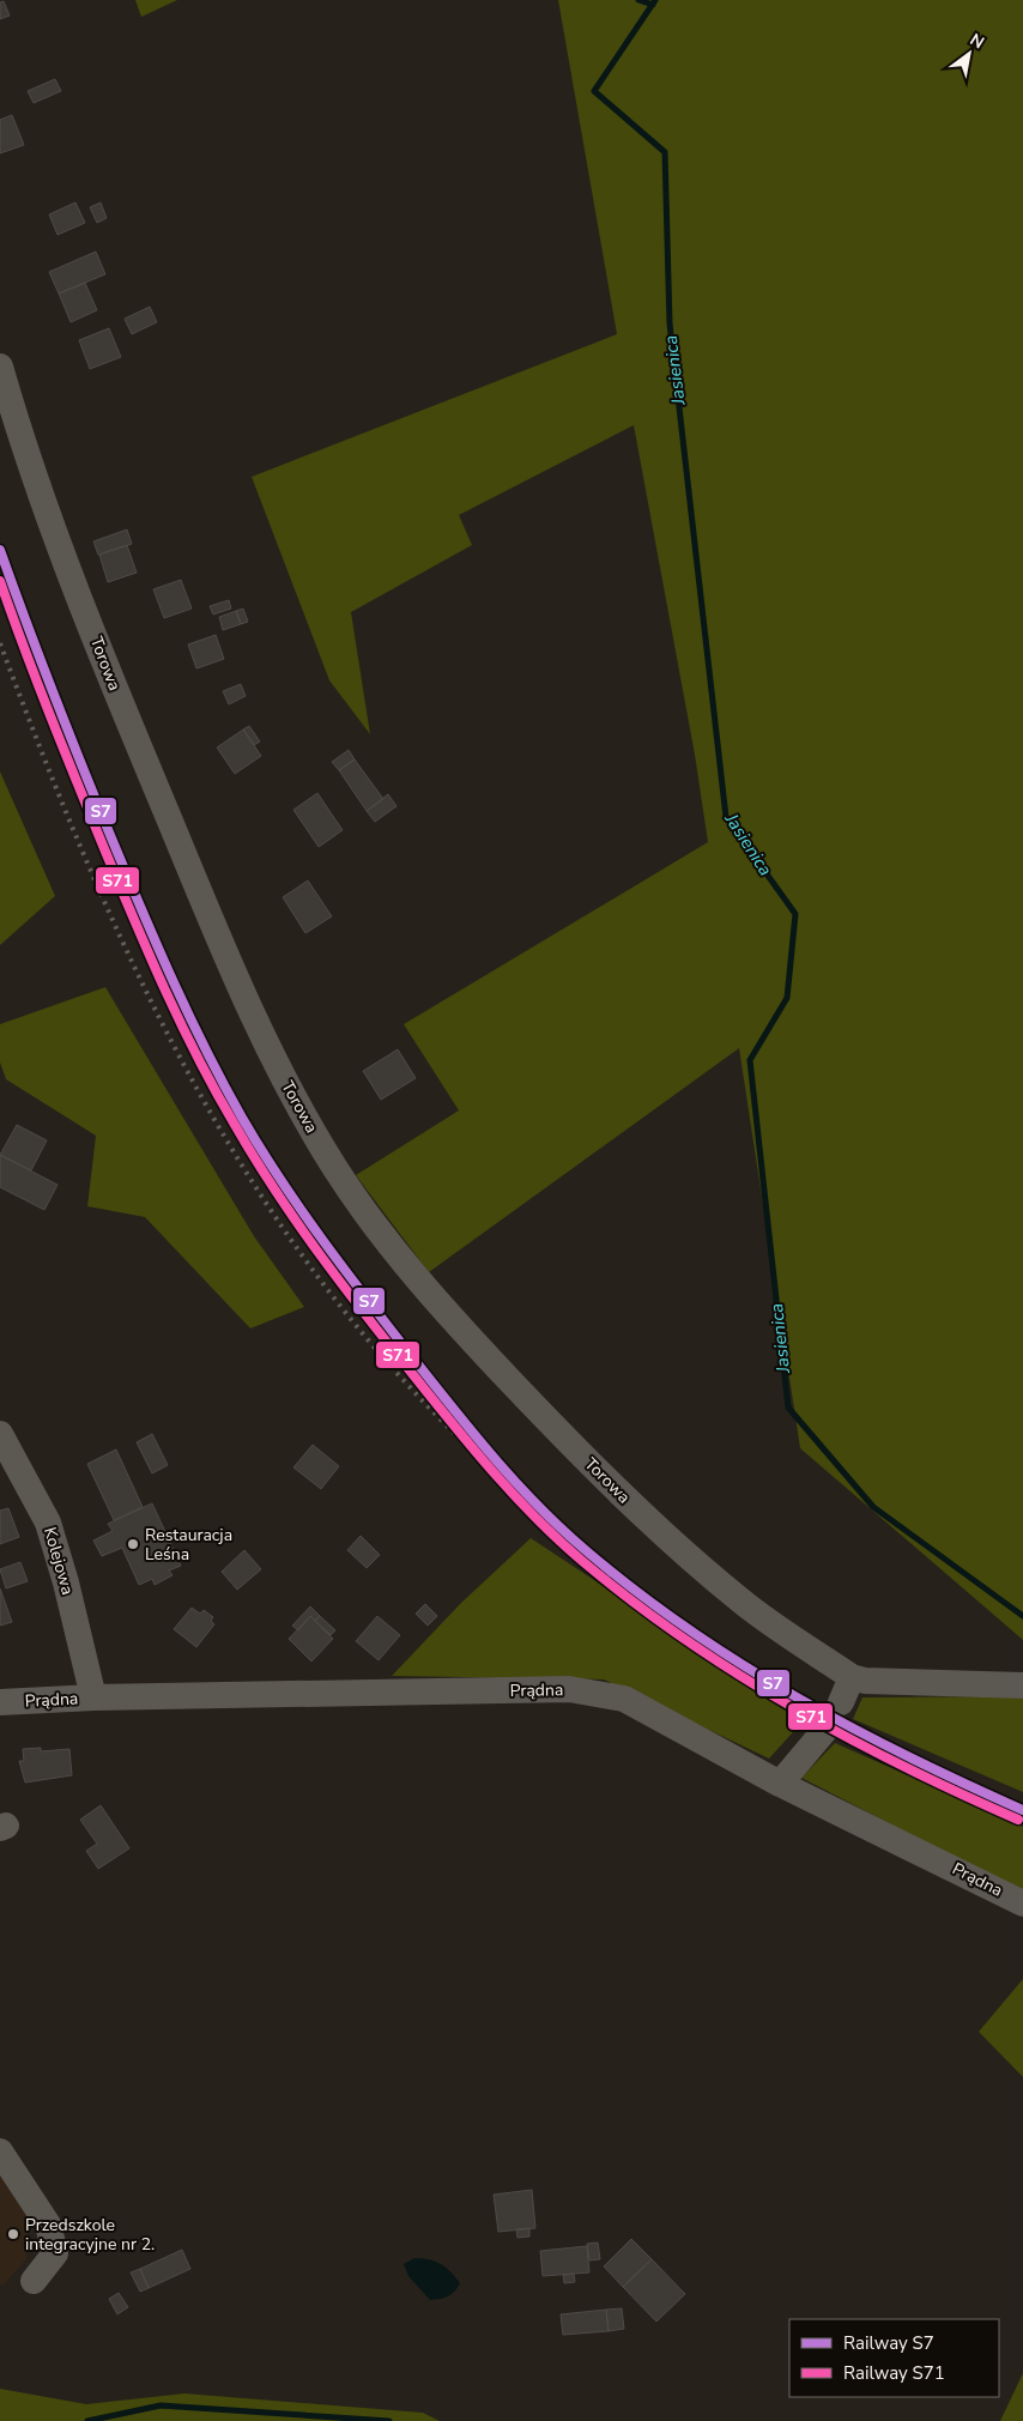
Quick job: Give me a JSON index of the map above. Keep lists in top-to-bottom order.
{
  "streets": {
    "street": ["Torowa", "Kolejowa", "Prądna"]
  },
  "crossings": [
    ["Kolejowa", "Prądna"]
  ],
  "water": ["Jasienica"],
  "places": ["Restauracja Leśna", "Przedszkole integracyjne nr 2."],
  "lines": ["rail line S7", "rail line S71"],
  "legend": ["Railway S7", "Railway S71"],
  "north": "top right"
}
